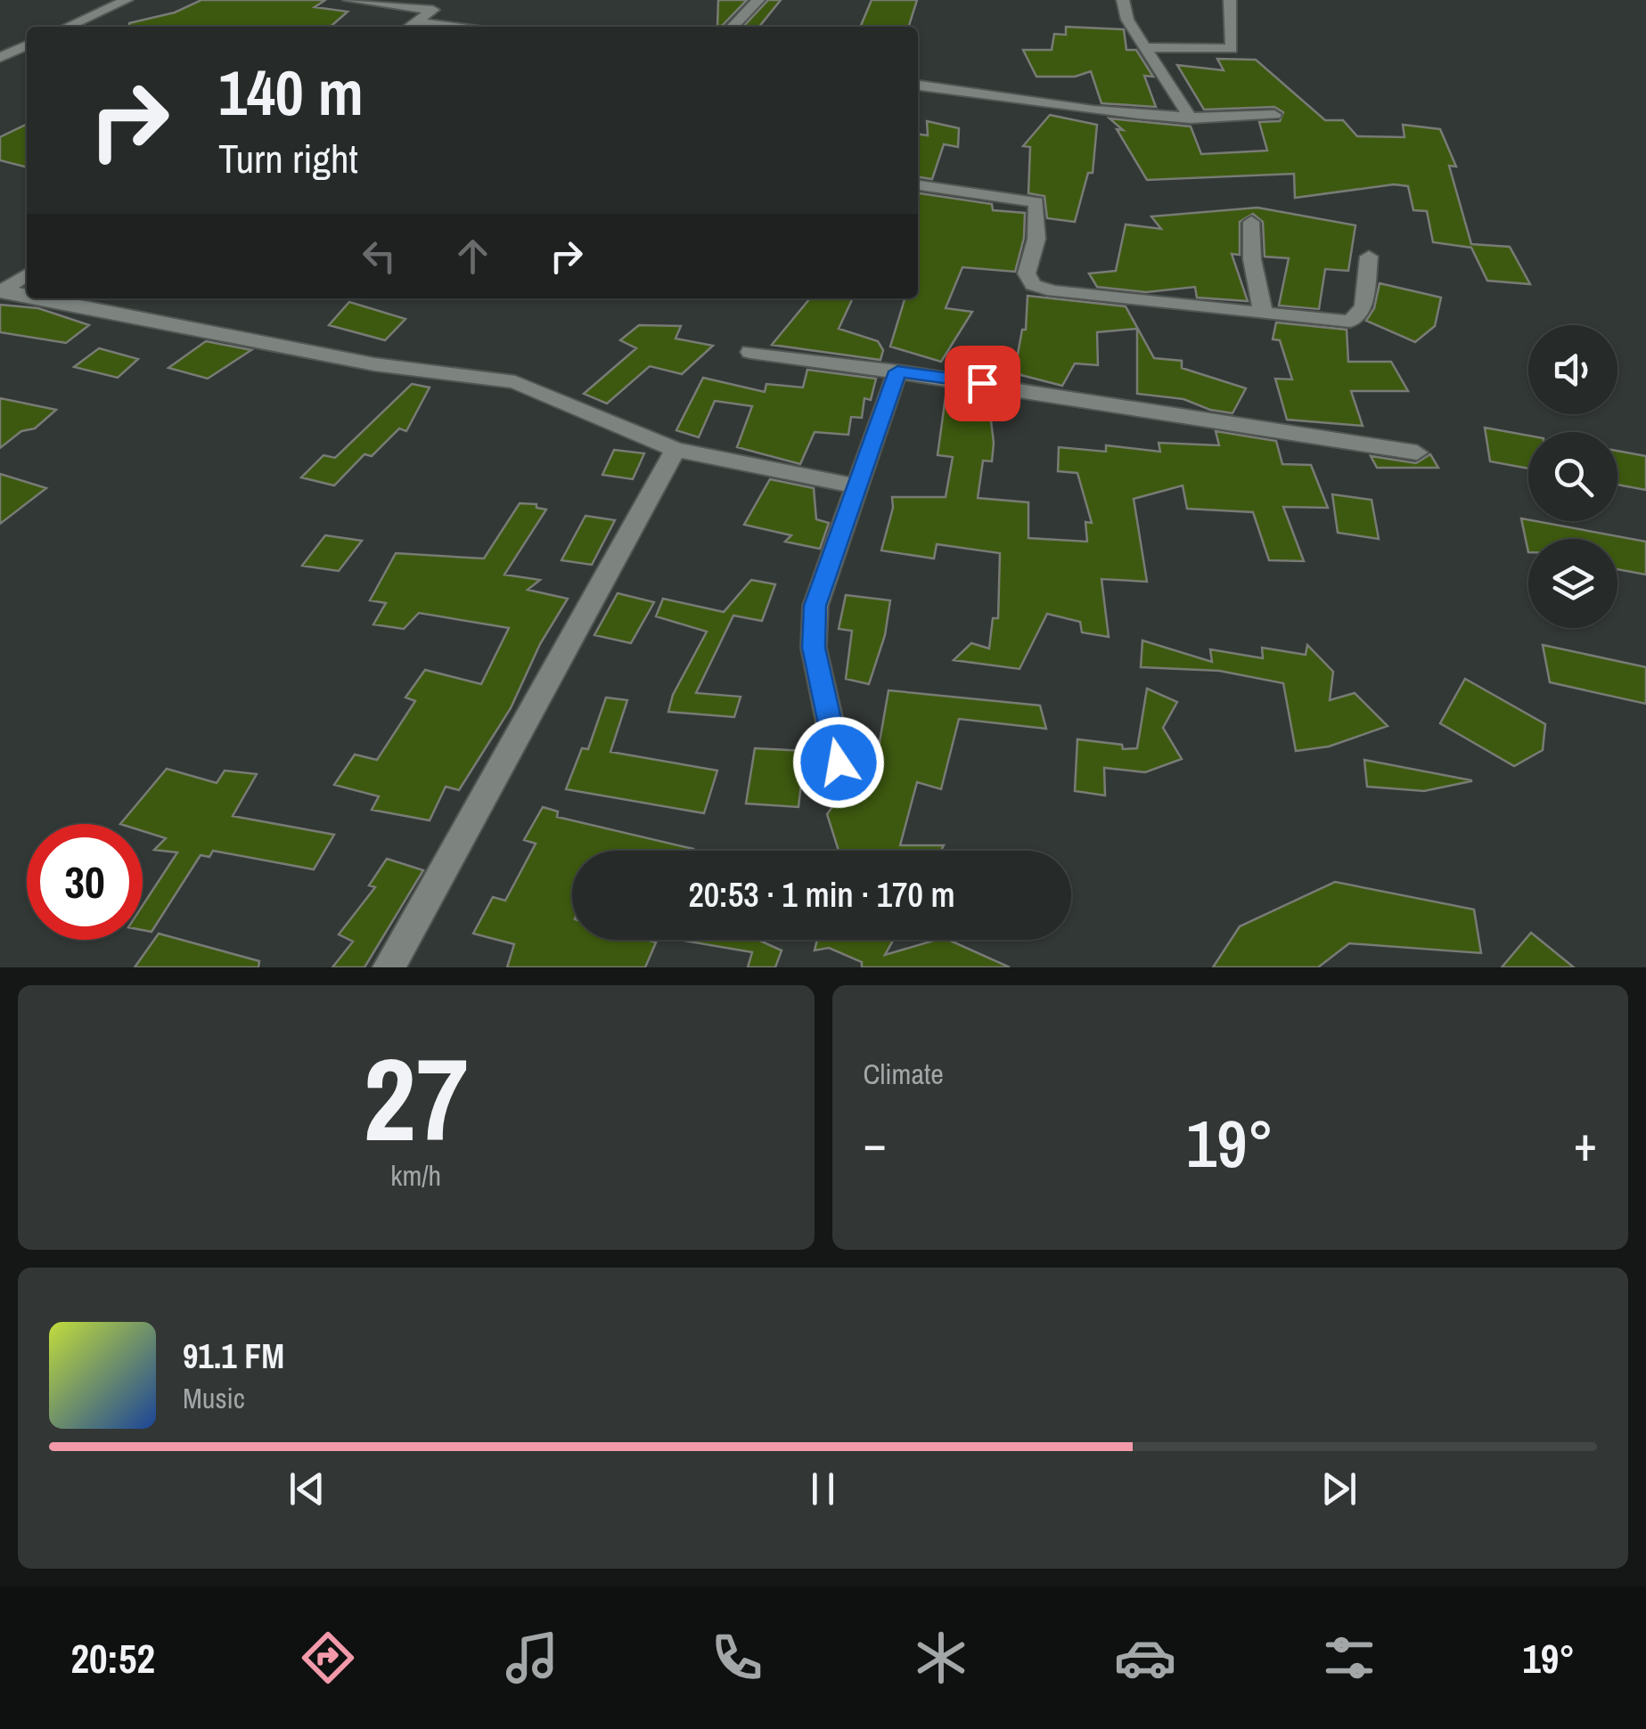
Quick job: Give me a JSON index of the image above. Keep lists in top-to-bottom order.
{
  "page": {
    "turn": ["140 m", "Turn right"],
    "limit": "30",
    "trip": "20:53 · 1 min · 170 m",
    "tile": [
      ["27", "km/h"],
      "Climate"
    ],
    "heat": ["−", "19°", "+"],
    "song": ["91.1 FM", "Music"],
    "tabs": ["20:52", "19°"]
  }
}
